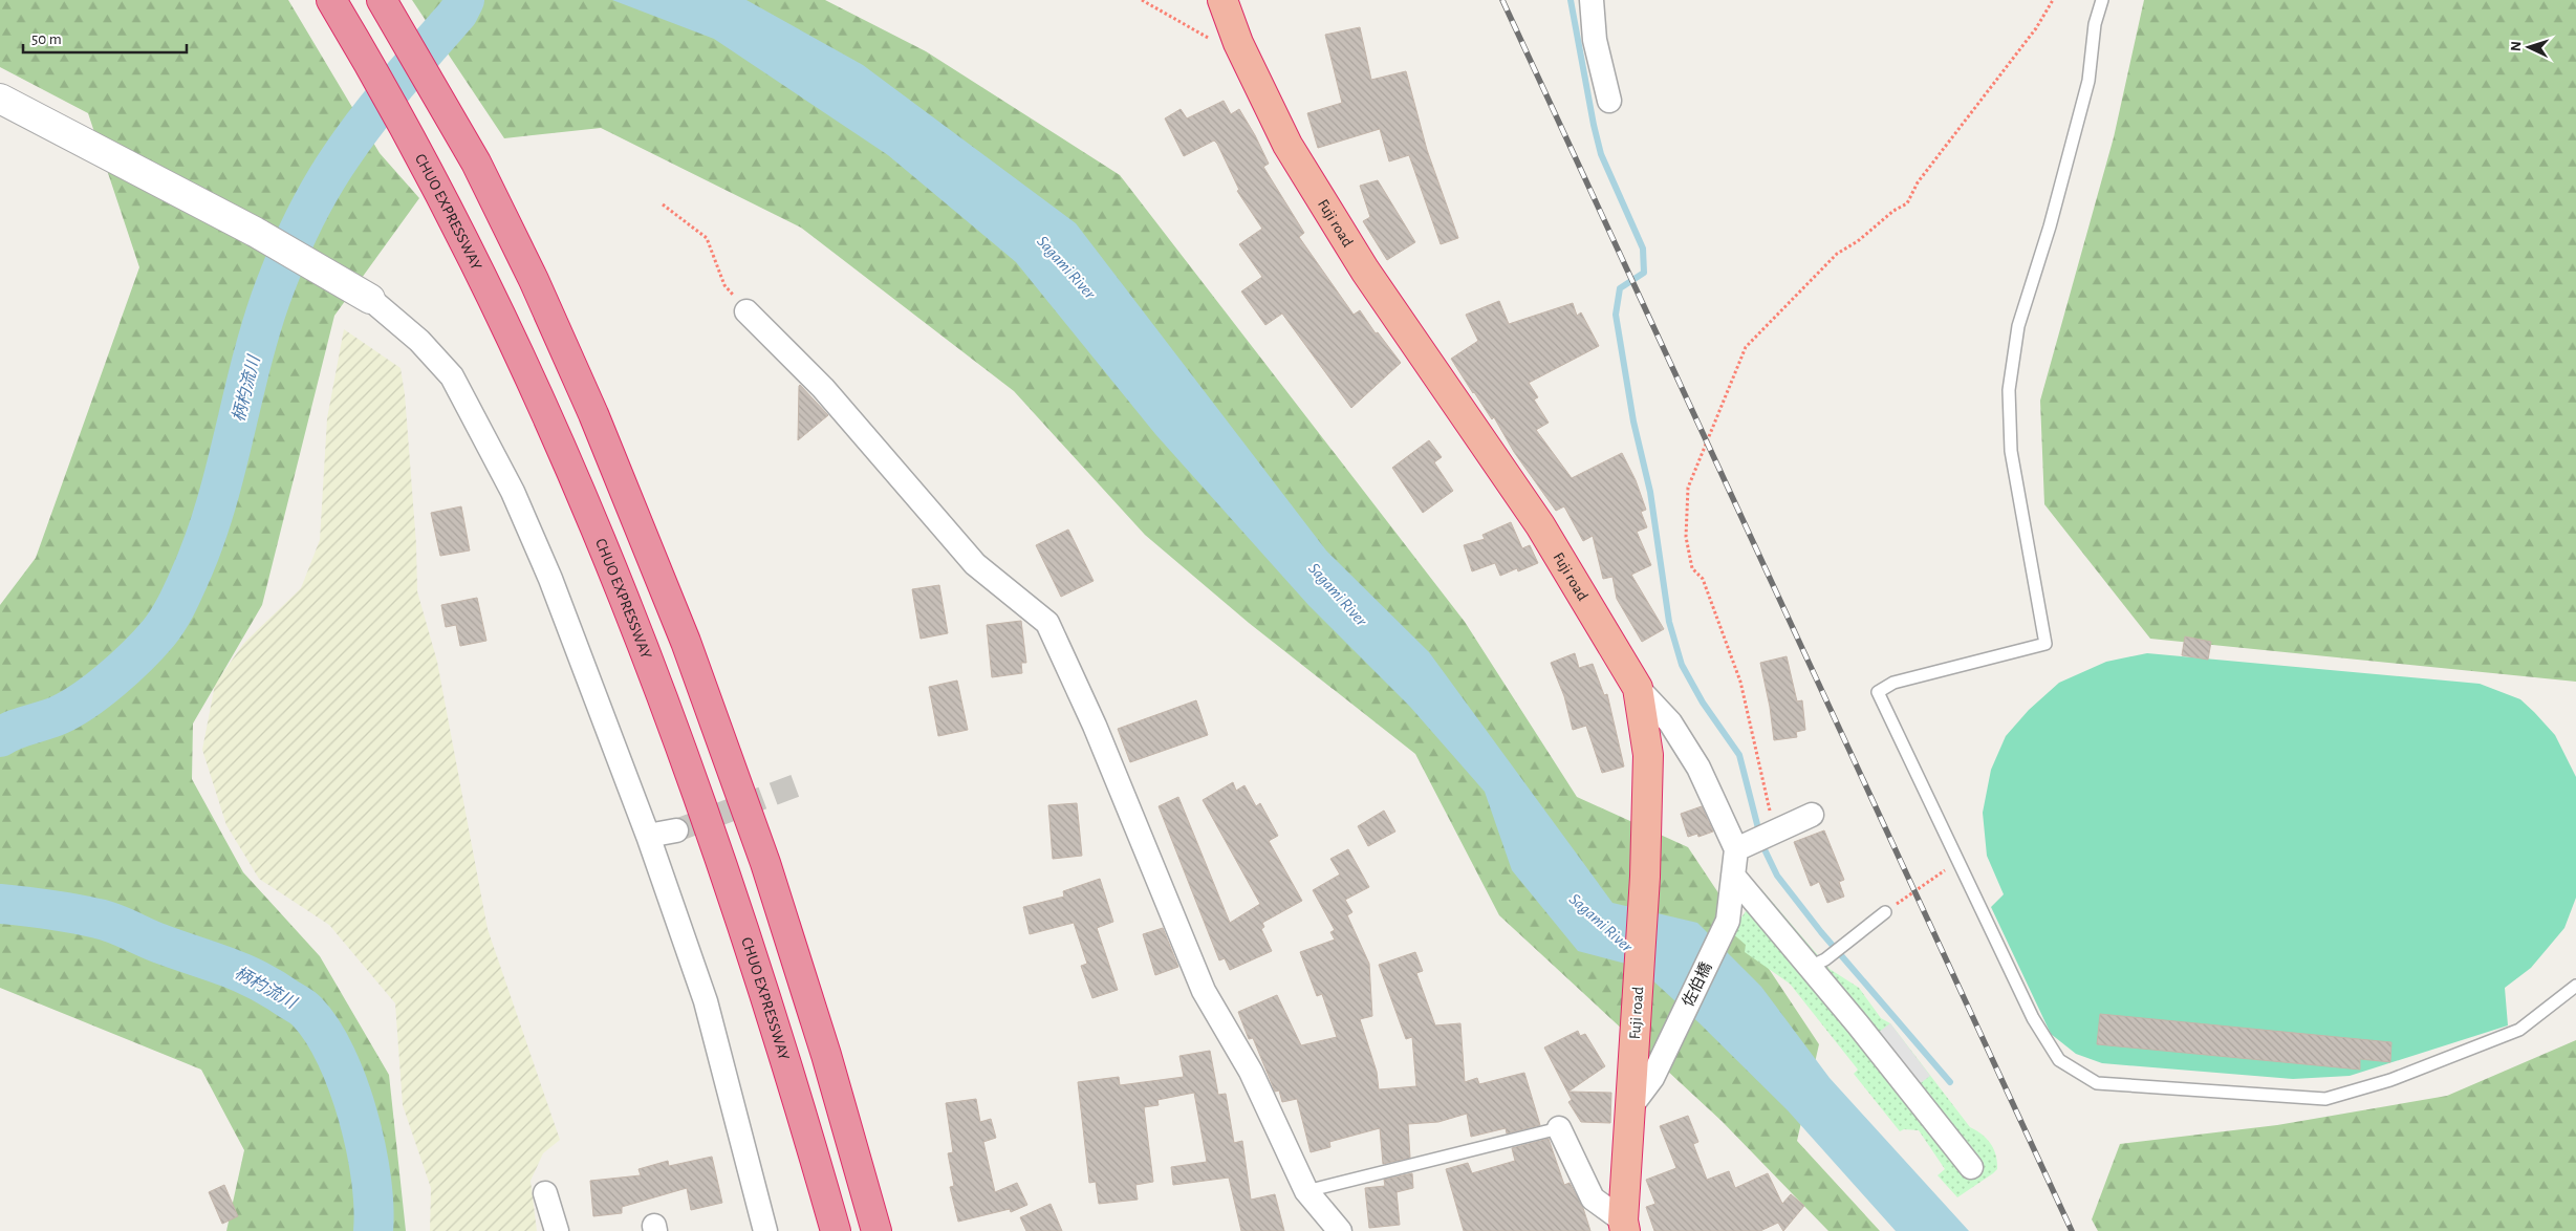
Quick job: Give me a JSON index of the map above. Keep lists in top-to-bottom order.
{
  "streets": {
    "highway": ["CHUO EXPRESSWAY", "Fuji road"],
    "street": ["佐伯橋"]
  },
  "crossings": [
    ["Fuji road", "佐伯橋"]
  ],
  "water": ["Sagami River", "柄杓流川"],
  "scale_bar": "50 m",
  "north": "left"
}
